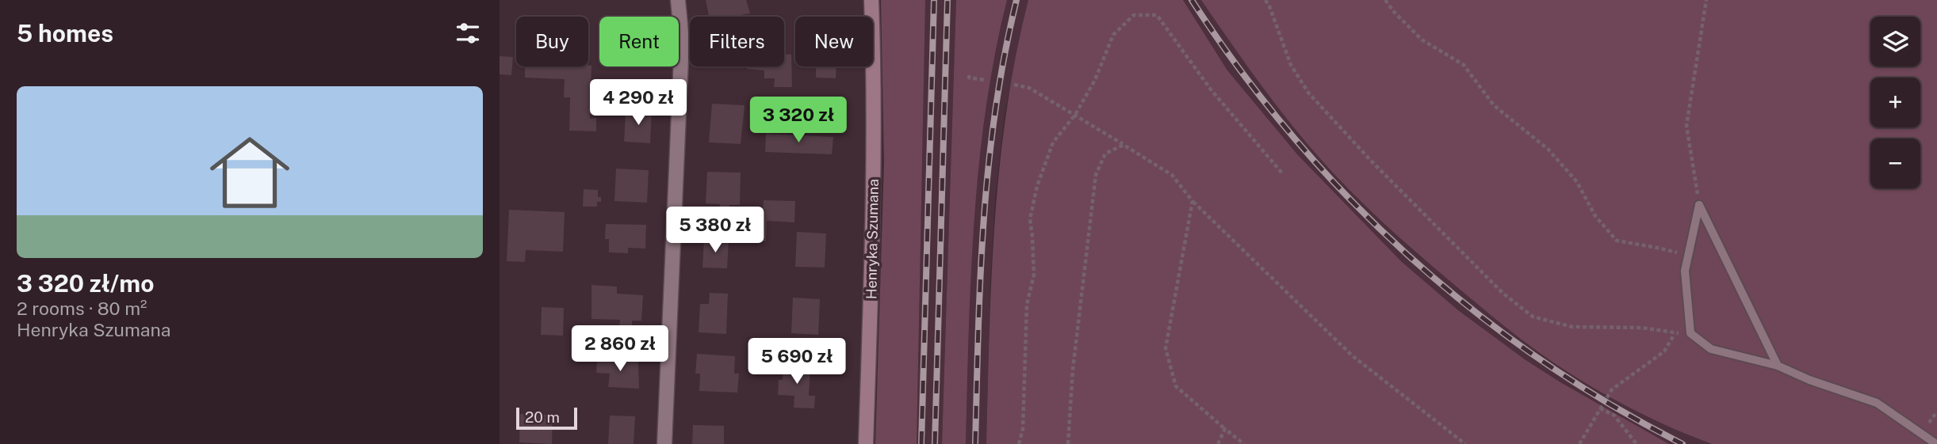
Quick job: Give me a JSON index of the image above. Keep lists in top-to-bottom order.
{
  "streets": {
    "street": ["Henryka Szumana"]
  },
  "scale_bar": "20 m",
  "page": {
    "heading": "5 homes",
    "map_buttons": ["+", "−"],
    "chip": [
      "Buy",
      "Rent",
      "Filters",
      "New"
    ],
    "list": [
      {
        "name": "3 320 zł/mo",
        "note": "2 rooms · 80 m² · Henryka Szumana"
      }
    ],
    "price": [
      "4 290 zł",
      "3 320 zł",
      "5 380 zł",
      "2 860 zł",
      "5 690 zł"
    ],
    "scale": "20 m"
  }
}
